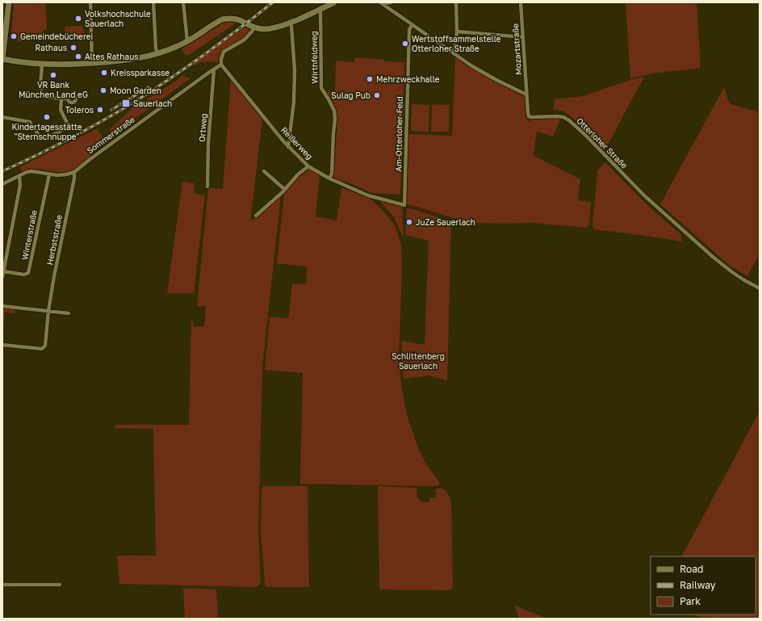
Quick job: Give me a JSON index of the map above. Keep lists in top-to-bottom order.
{
  "streets": {
    "street": [
      "Mozartstraße",
      "Wirthfeldweg",
      "Ortweg",
      "Am-Otterloher-Feld",
      "Sommerstraße",
      "Reißerweg",
      "Otterloher Straße",
      "Winterstraße",
      "Herbststraße"
    ]
  },
  "crossings": [
    ["Mozartstraße", "Otterloher Straße"],
    ["Wirthfeldweg", "Reißerweg"],
    ["Ortweg", "Sommerstraße"],
    ["Am-Otterloher-Feld", "Reißerweg"],
    ["Sommerstraße", "Reißerweg"],
    ["Sommerstraße", "Herbststraße"]
  ],
  "parks": ["Schlittenberg Sauerlach"],
  "places": {
    "other": [
      "Volkshochschule Sauerlach",
      "Gemeindebücherei",
      "Wertstoffsammelstelle Otterloher Straße",
      "Rathaus",
      "Altes Rathaus",
      "Kreissparkasse",
      "VR Bank München Land eG",
      "Mehrzweckhalle",
      "Moon Garden",
      "Sulag Pub",
      "Toleros",
      "Kindertagesstätte \"Sternschnuppe\"",
      "JuZe Sauerlach"
    ],
    "transit": ["Sauerlach"]
  },
  "legend": ["Road", "Railway", "Park"]
}
